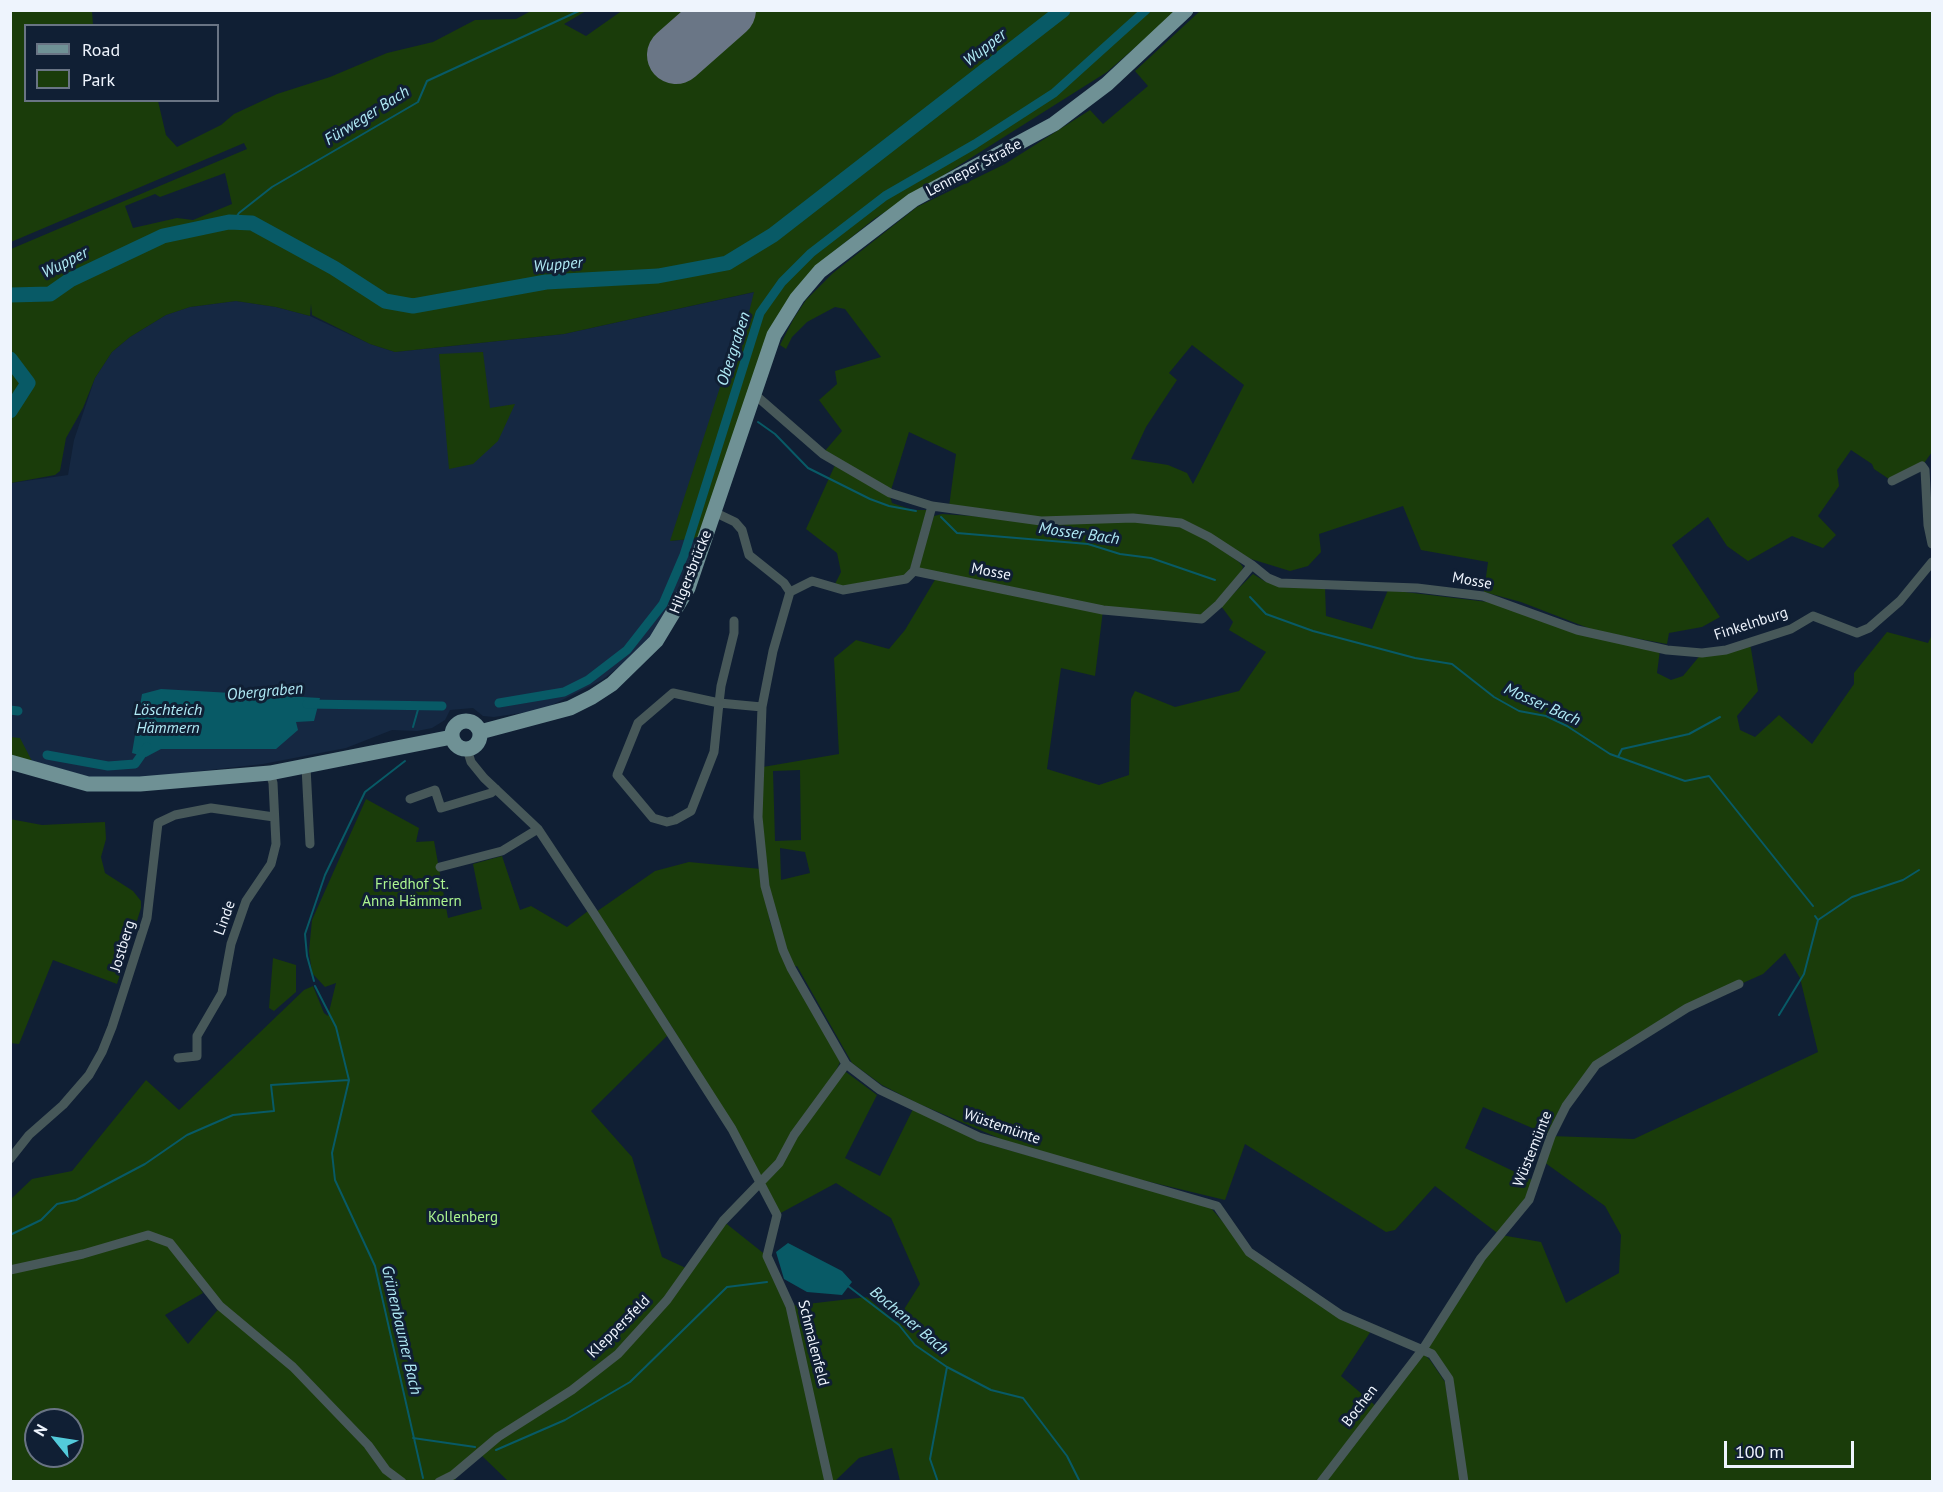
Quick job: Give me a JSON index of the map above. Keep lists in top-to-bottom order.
{
  "streets": {
    "main road": ["Lenneper Straße", "Hilgersbrücke"],
    "street": [
      "Mosse",
      "Finkelnburg",
      "Linde",
      "Jostberg",
      "Wüstemünte",
      "Kleppersfeld",
      "Schmalenfeld",
      "Bochen"
    ]
  },
  "crossings": [
    ["Lenneper Straße", "Hilgersbrücke"],
    ["Mosse", "Finkelnburg"],
    ["Linde", "Jostberg"],
    ["Wüstemünte", "Kleppersfeld"],
    ["Wüstemünte", "Bochen"],
    ["Kleppersfeld", "Schmalenfeld"]
  ],
  "water": [
    "Wupper",
    "Fürweger Bach",
    "Obergraben",
    "Mosser Bach",
    "Löschteich Hämmern",
    "Bochener Bach",
    "Grünenbaumer Bach"
  ],
  "parks": ["Friedhof St. Anna Hämmern", "Kollenberg"],
  "legend": ["Road", "Park"],
  "scale_bar": "100 m",
  "north": "top left"
}
